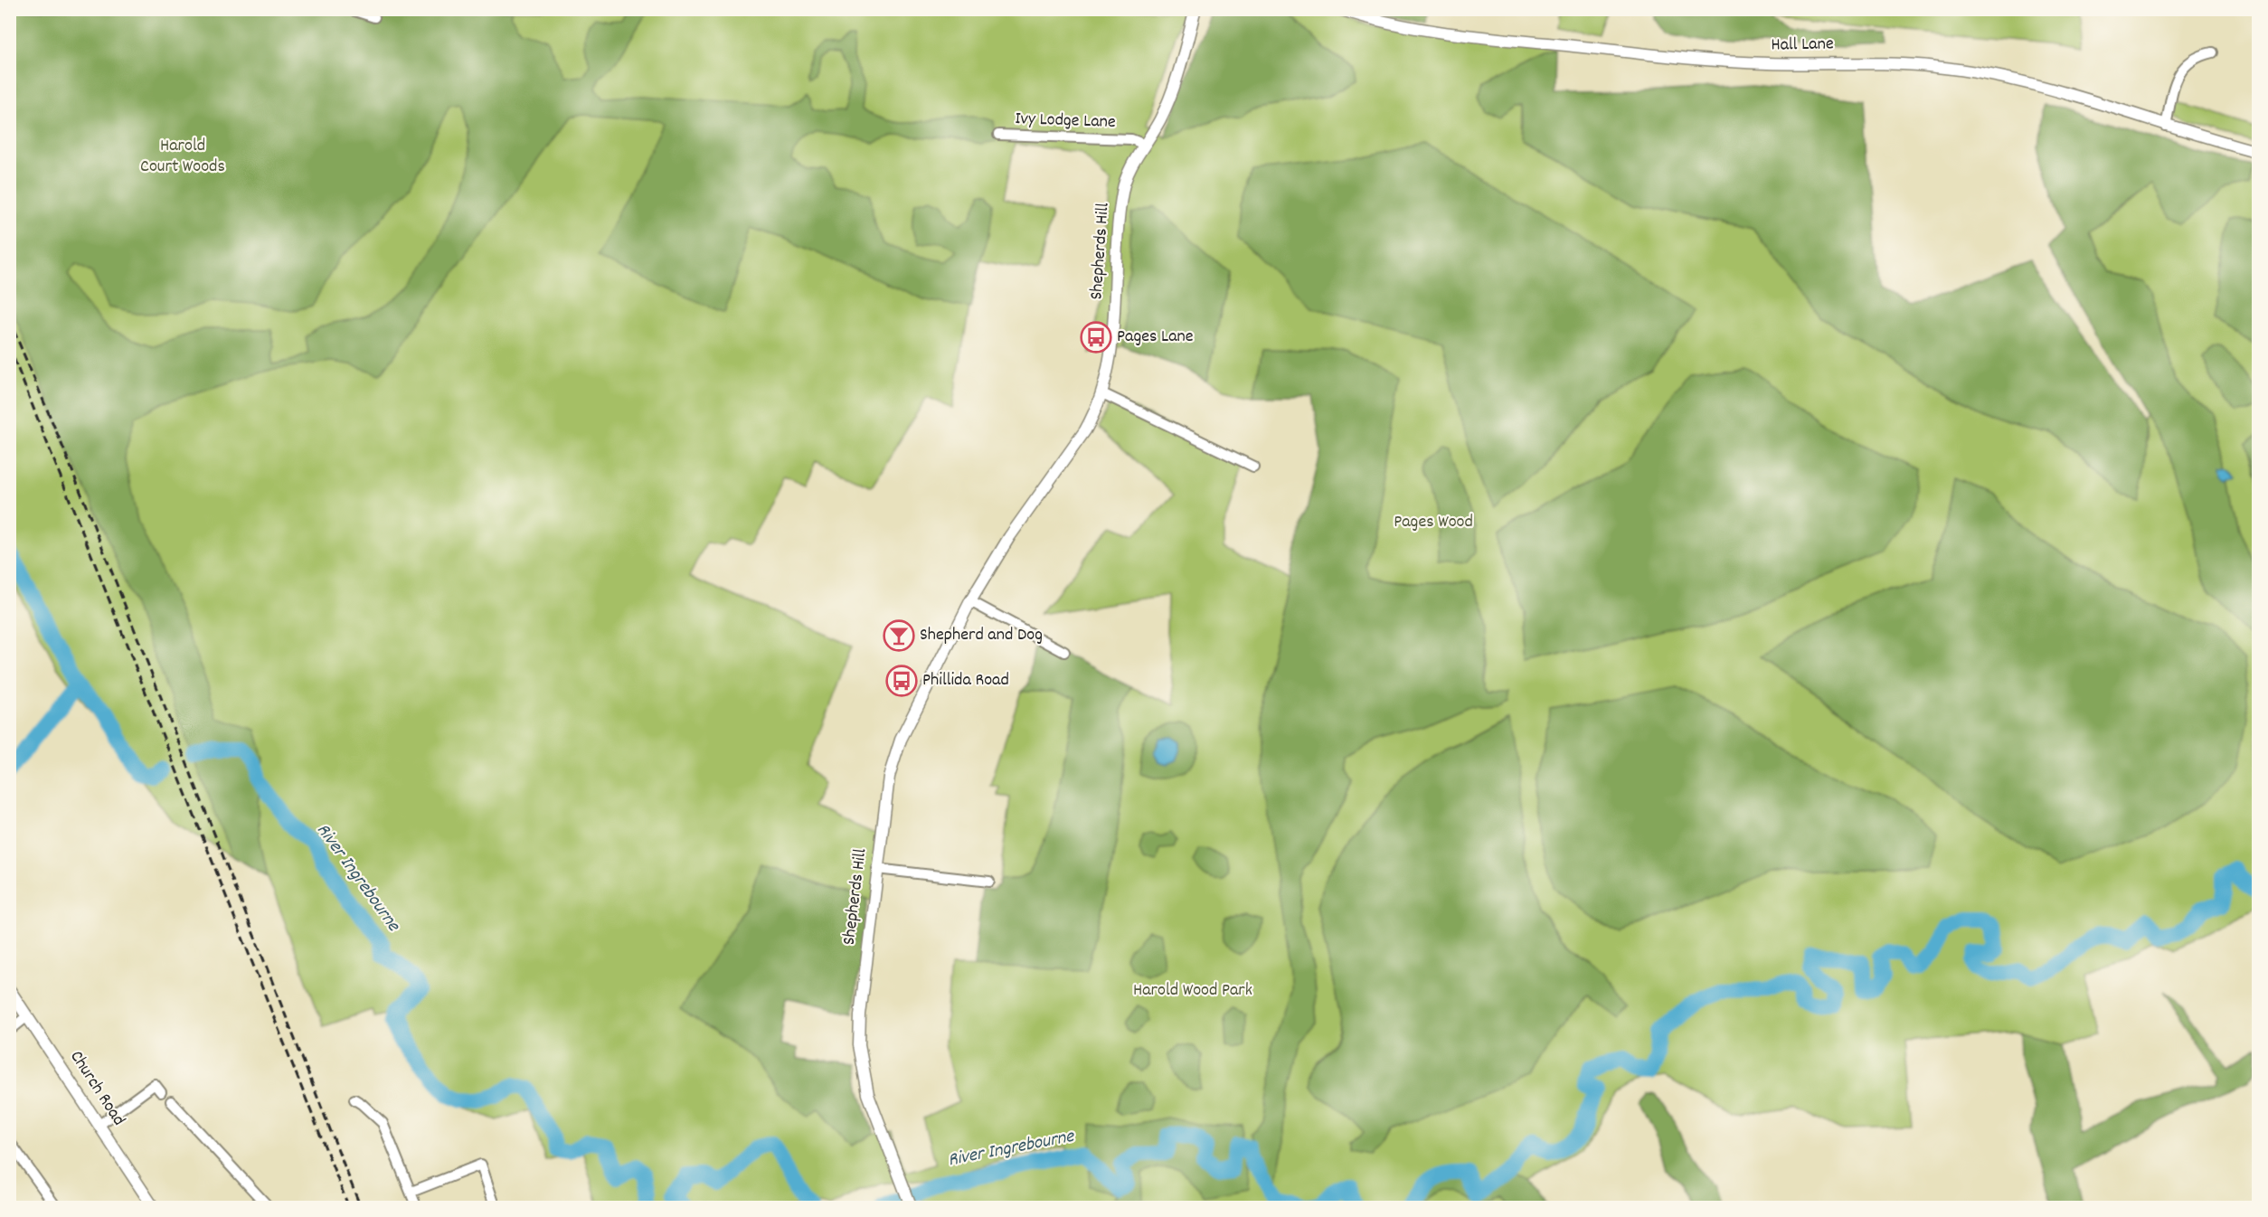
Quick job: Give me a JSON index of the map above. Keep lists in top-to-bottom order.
{
  "streets": {
    "street": [
      "Hall Lane",
      "Ivy Lodge Lane",
      "Shepherds Hill",
      "Church Road"
    ]
  },
  "crossings": [
    ["Ivy Lodge Lane", "Shepherds Hill"]
  ],
  "water": ["River Ingrebourne"],
  "parks": ["Harold Court Woods", "Pages Wood", "Harold Wood Park"],
  "places": {
    "bus stop": ["Pages Lane", "Phillida Road"],
    "bar": ["Shepherd and Dog"]
  }
}
